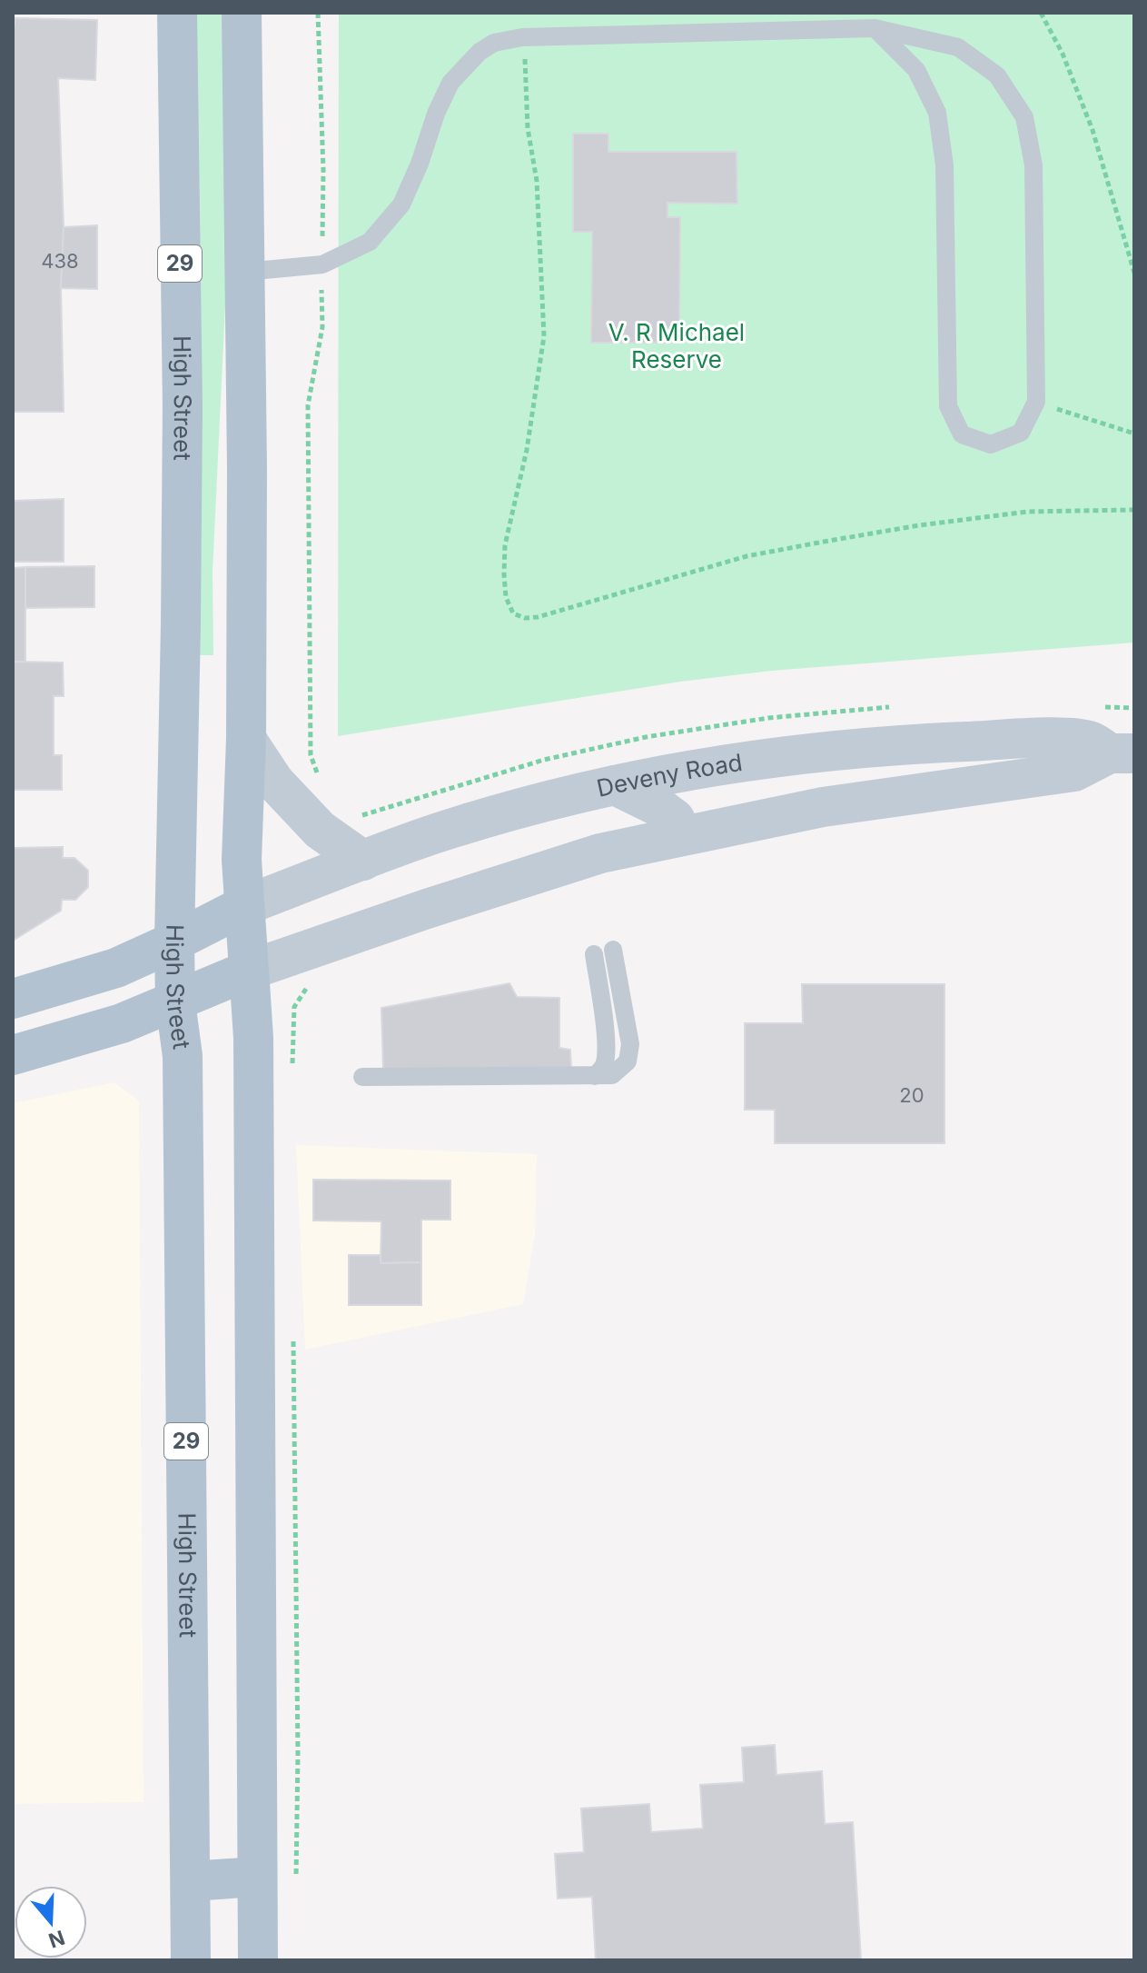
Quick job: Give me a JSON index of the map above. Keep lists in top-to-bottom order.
{
  "streets": {
    "main road": ["29", "High Street"],
    "street": ["Deveny Road"]
  },
  "parks": ["V. R Michael Reserve"],
  "house_numbers": ["438", "20"],
  "north": "bottom"
}
